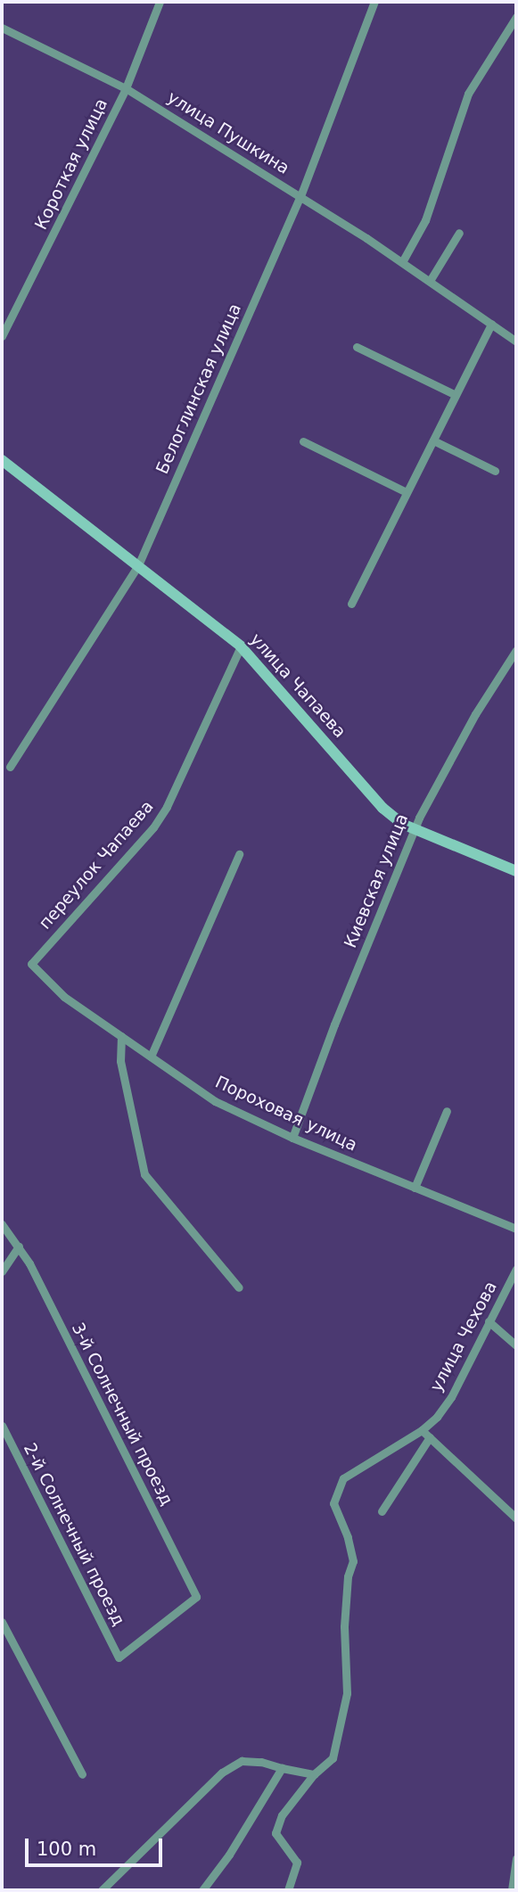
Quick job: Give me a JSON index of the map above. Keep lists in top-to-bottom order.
{
  "streets": {
    "main road": ["улица Чапаева"],
    "street": [
      "улица Пушкина",
      "Короткая улица",
      "Белоглинская улица",
      "переулок Чапаева",
      "Киевская улица",
      "Пороховая улица",
      "улица Чехова",
      "3-й Солнечный проезд",
      "2-й Солнечный проезд"
    ]
  },
  "crossings": [
    ["улица Пушкина", "Короткая улица"],
    ["улица Пушкина", "Белоглинская улица"],
    ["Белоглинская улица", "улица Чапаева"],
    ["улица Чапаева", "переулок Чапаева"],
    ["улица Чапаева", "Киевская улица"],
    ["переулок Чапаева", "Пороховая улица"],
    ["Киевская улица", "Пороховая улица"],
    ["3-й Солнечный проезд", "2-й Солнечный проезд"]
  ],
  "scale_bar": "100 m"
}
